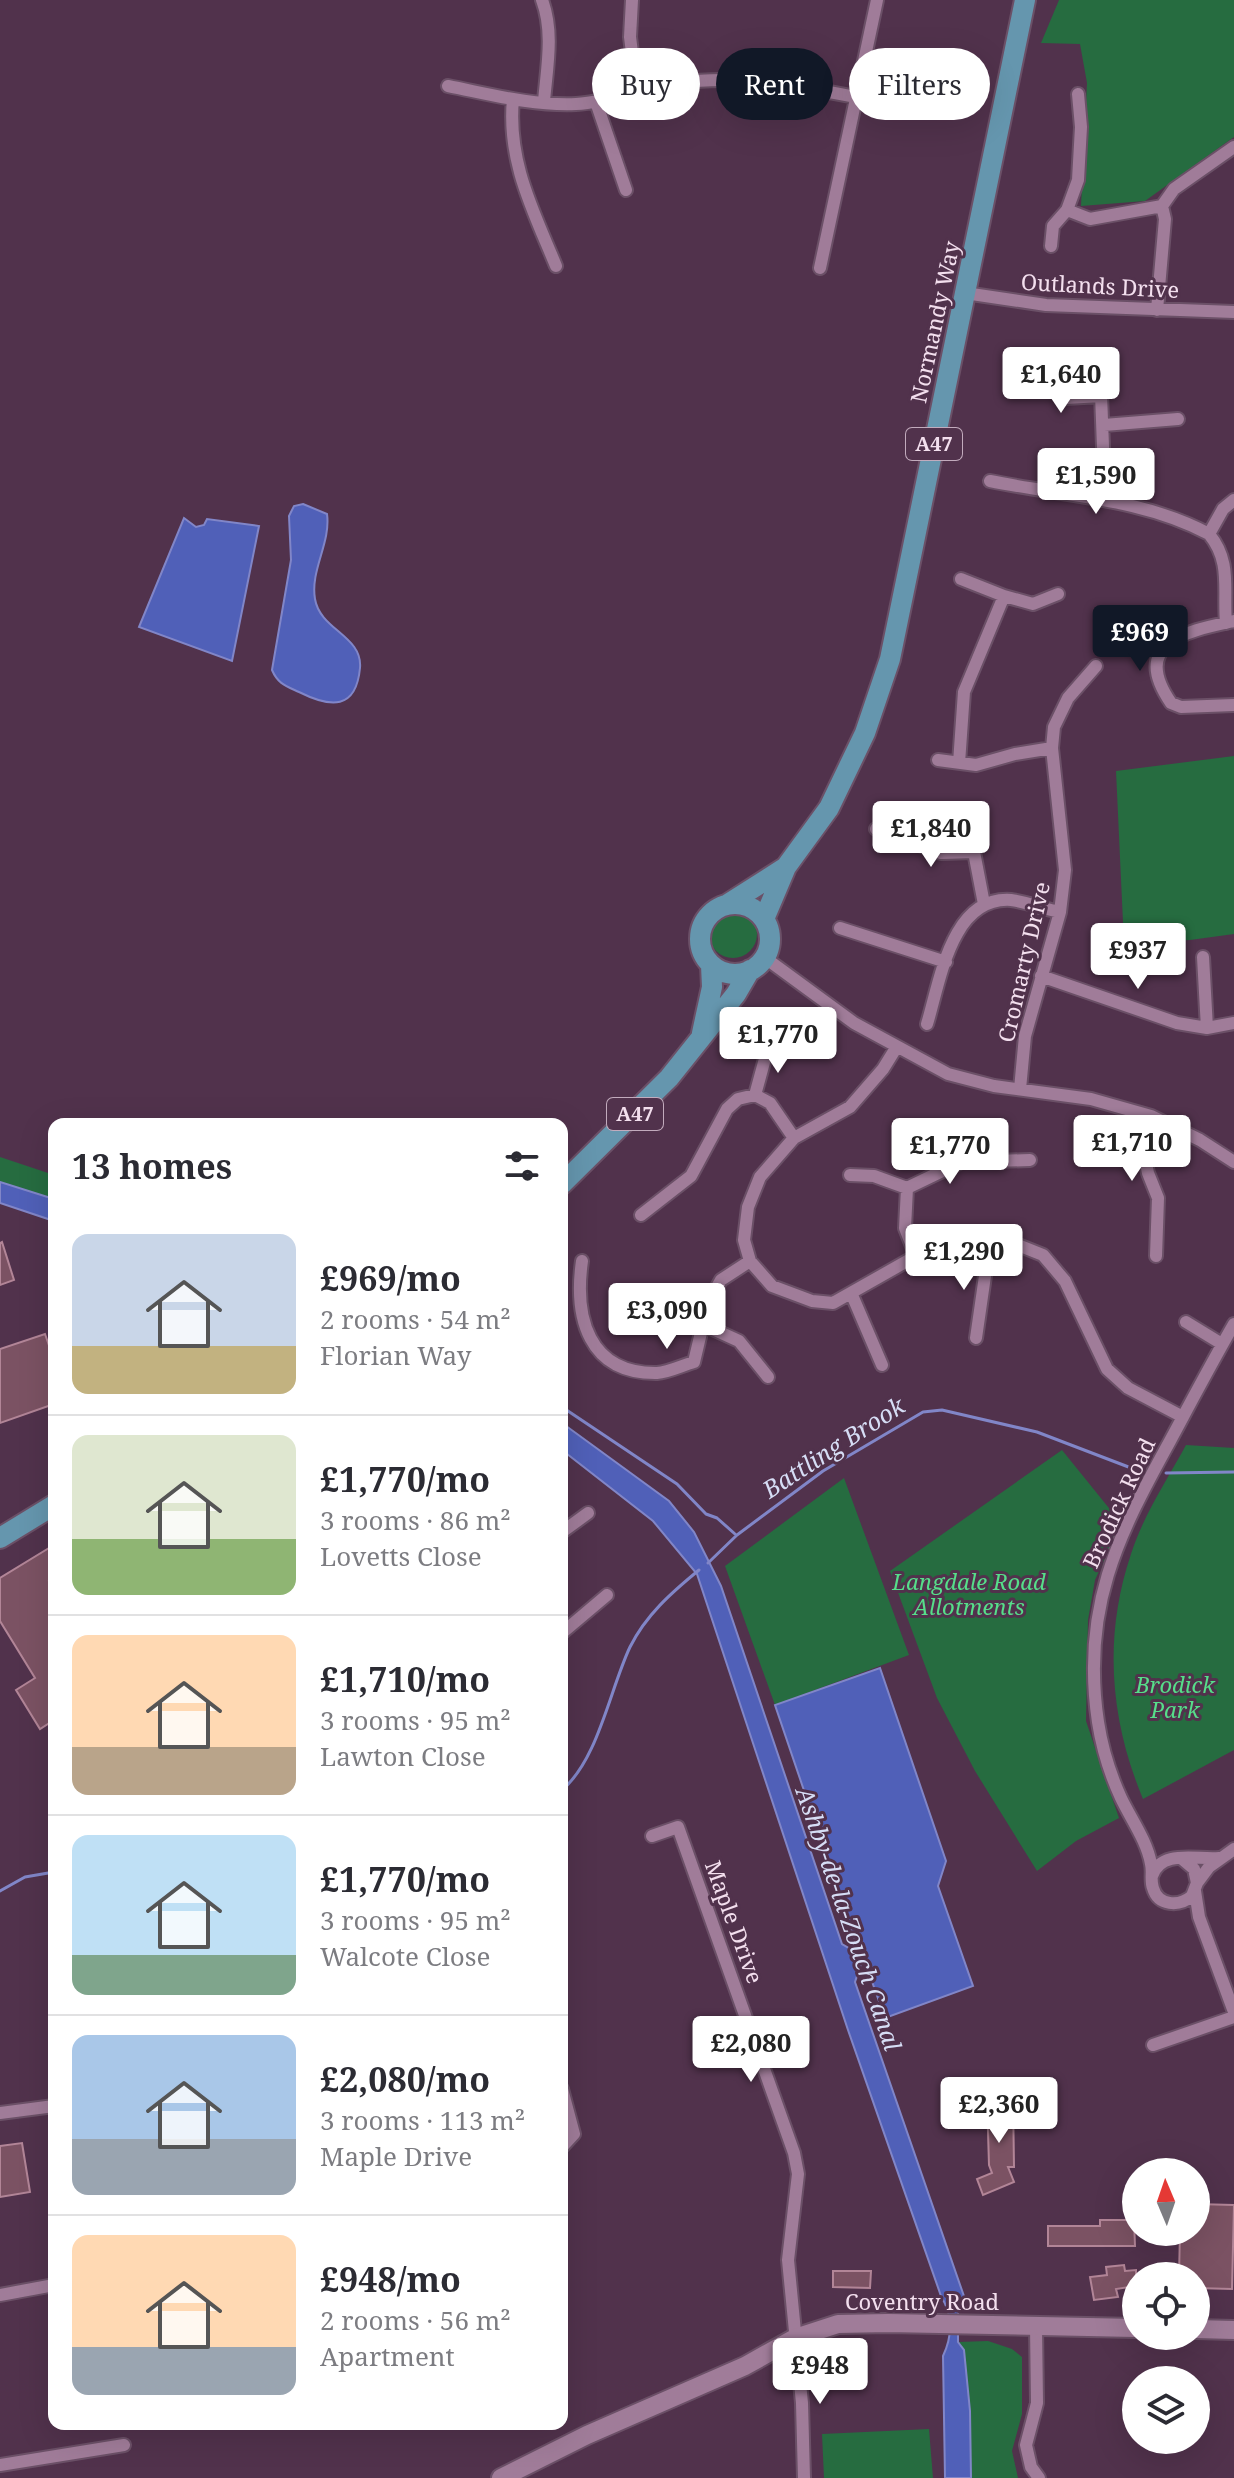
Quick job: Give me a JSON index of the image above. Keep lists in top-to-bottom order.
{
  "streets": {
    "main road": ["Normandy Way", "A47", "Coventry Road"],
    "street": [
      "Outlands Drive",
      "Cromarty Drive",
      "Brodick Road",
      "Maple Drive"
    ]
  },
  "crossings": [
    ["Outlands Drive", "Normandy Way"],
    ["Normandy Way", "A47"],
    ["Maple Drive", "Coventry Road"]
  ],
  "water": ["Battling Brook", "Ashby-de-la-Zouch Canal"],
  "parks": ["Langdale Road Allotments", "Brodick Park"],
  "north": "top",
  "page": {
    "chip": ["Buy", "Rent", "Filters"],
    "price": [
      "£1,640",
      "£1,590",
      "£969",
      "£1,840",
      "£937",
      "£1,770",
      "£1,710",
      "£1,770",
      "£1,290",
      "£3,090",
      "£2,080",
      "£2,360",
      "£948"
    ],
    "heading": "13 homes",
    "list": [
      {
        "name": "£969/mo",
        "note": "2 rooms · 54 m² · Florian Way"
      },
      {
        "name": "£1,770/mo",
        "note": "3 rooms · 86 m² · Lovetts Close"
      },
      {
        "name": "£1,710/mo",
        "note": "3 rooms · 95 m² · Lawton Close"
      },
      {
        "name": "£1,770/mo",
        "note": "3 rooms · 95 m² · Walcote Close"
      },
      {
        "name": "£2,080/mo",
        "note": "3 rooms · 113 m² · Maple Drive"
      },
      {
        "name": "£948/mo",
        "note": "2 rooms · 56 m² · Apartment"
      }
    ]
  }
}
